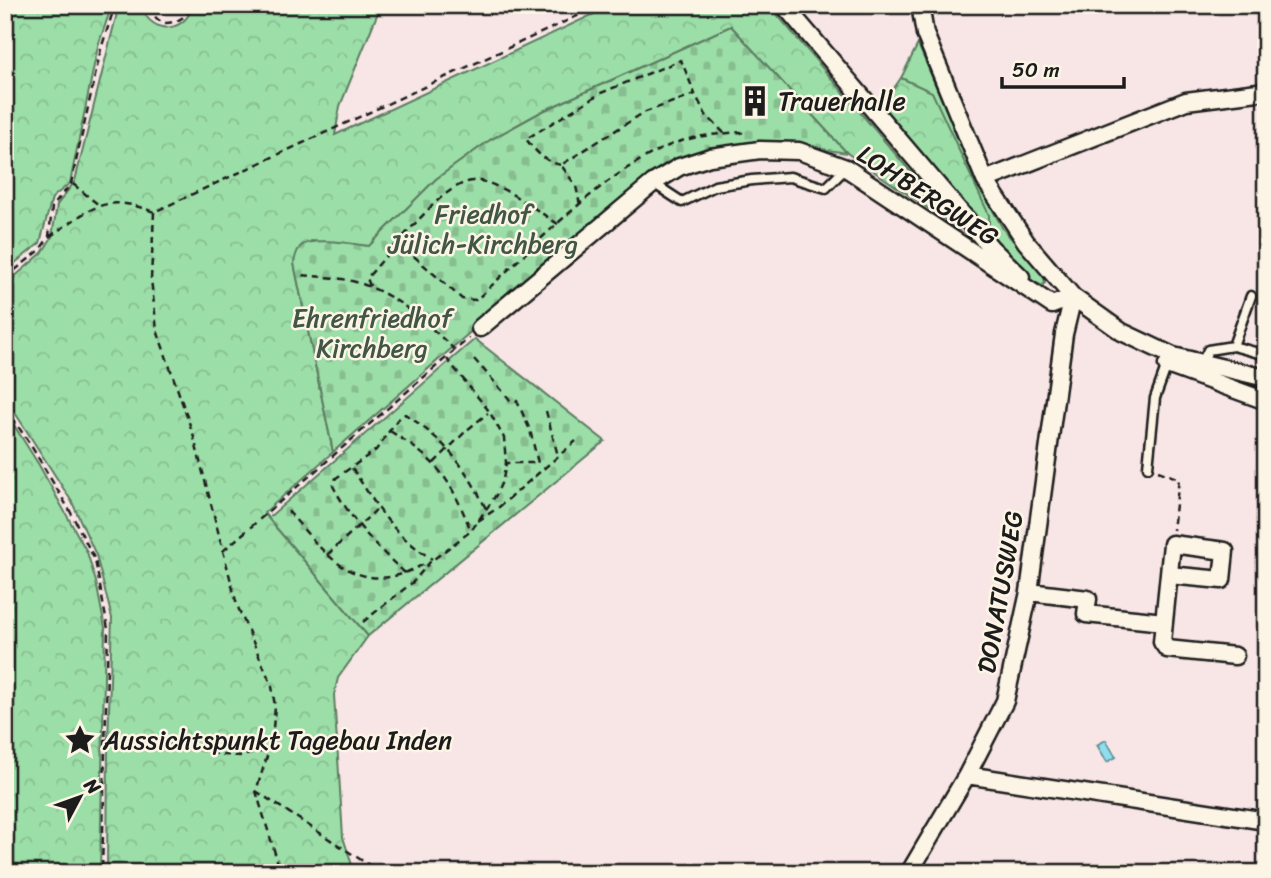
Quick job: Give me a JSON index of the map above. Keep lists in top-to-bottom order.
{
  "streets": {
    "street": ["LOHBERGWEG", "DONATUSWEG"]
  },
  "crossings": [
    ["LOHBERGWEG", "DONATUSWEG"]
  ],
  "parks": ["Friedhof Jülich-Kirchberg", "Ehrenfriedhof Kirchberg"],
  "places": {
    "building": ["Trauerhalle"],
    "place": ["Aussichtspunkt Tagebau Inden"]
  },
  "scale_bar": "50 m",
  "north": "top right"
}
